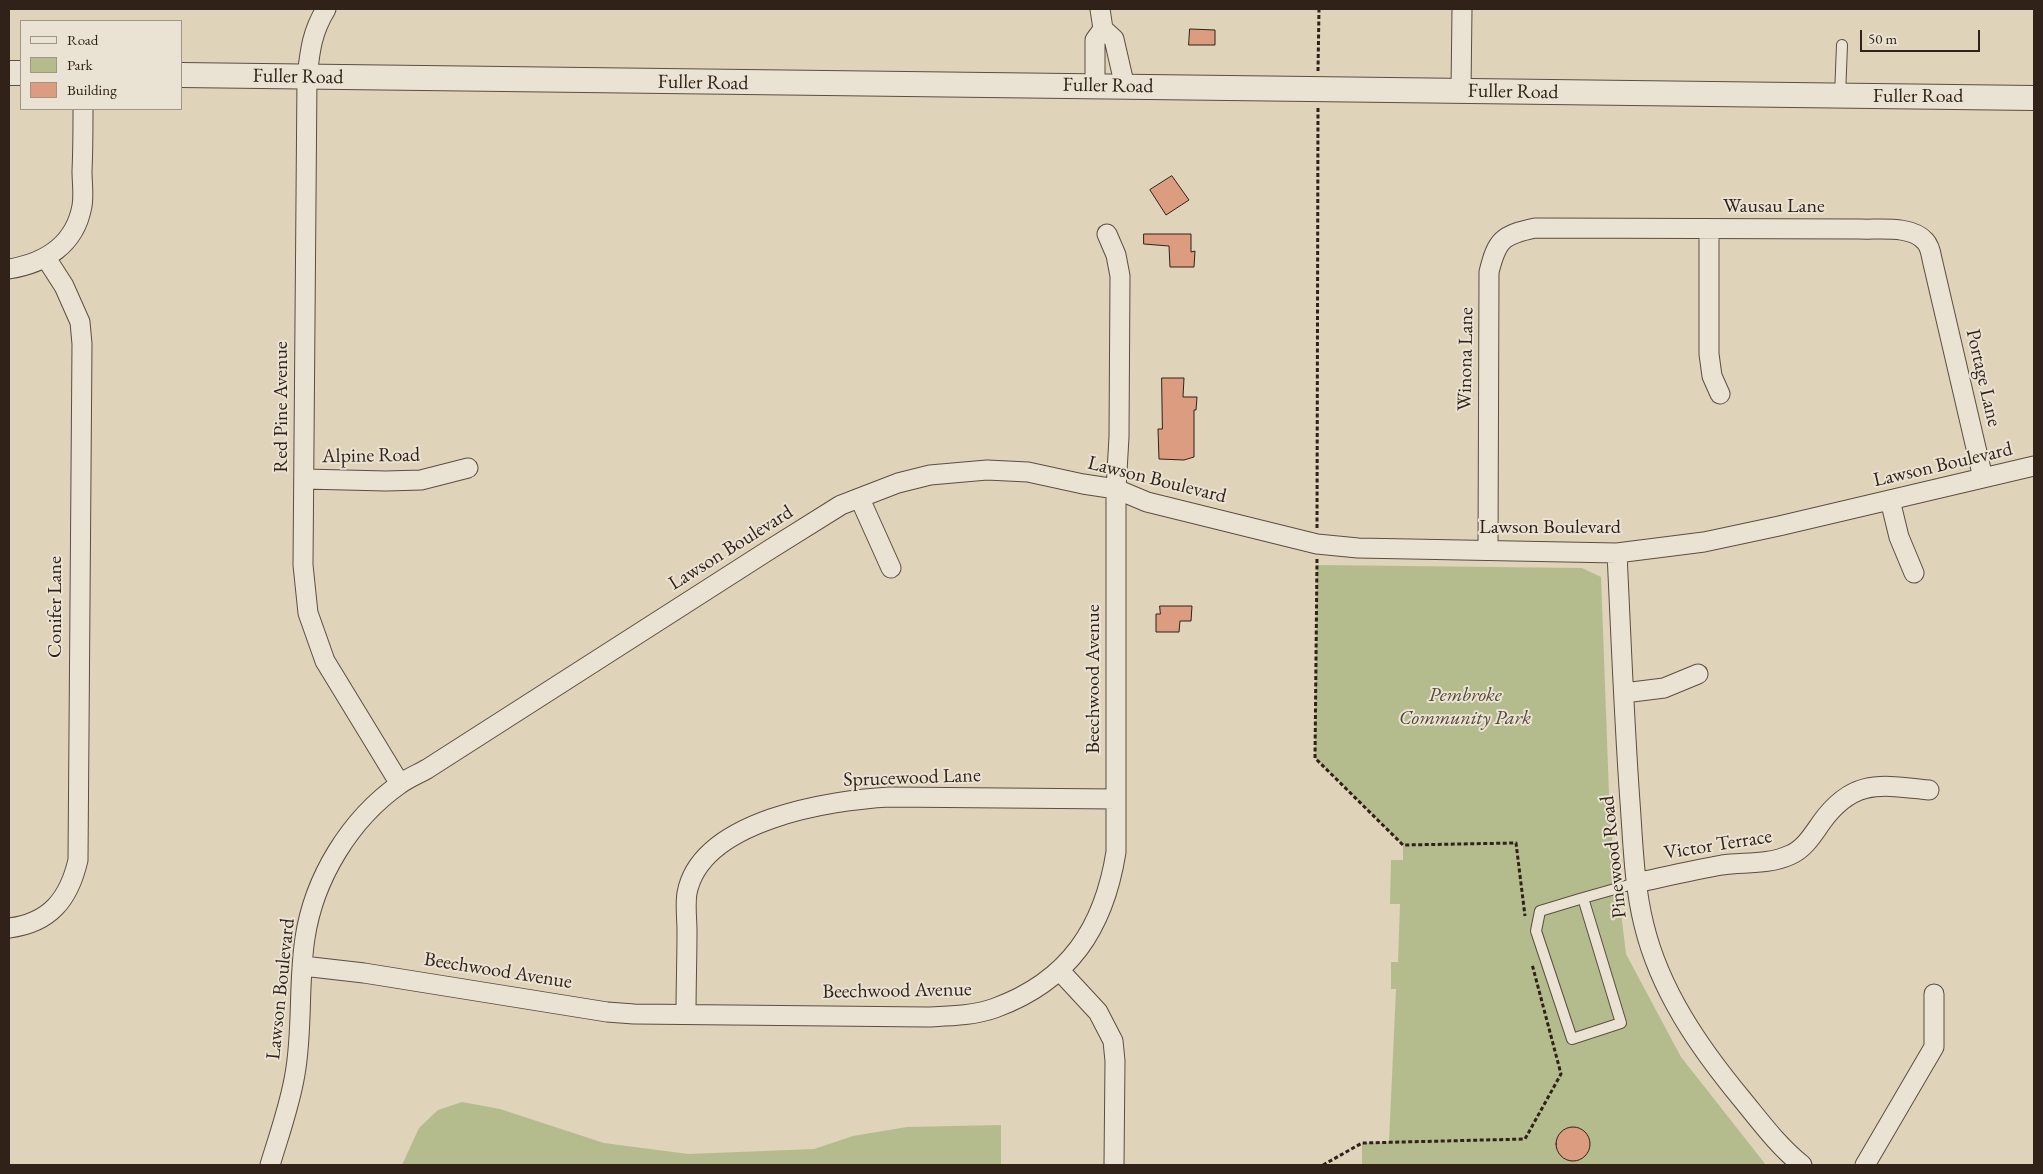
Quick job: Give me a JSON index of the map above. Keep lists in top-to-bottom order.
{
  "streets": {
    "street": [
      "Fuller Road",
      "Wausau Lane",
      "Winona Lane",
      "Portage Lane",
      "Red Pine Avenue",
      "Alpine Road",
      "Lawson Boulevard",
      "Conifer Lane",
      "Beechwood Avenue",
      "Sprucewood Lane",
      "Victor Terrace",
      "Pinewood Road"
    ]
  },
  "crossings": [
    ["Fuller Road", "Red Pine Avenue"],
    ["Wausau Lane", "Winona Lane"],
    ["Wausau Lane", "Portage Lane"],
    ["Winona Lane", "Lawson Boulevard"],
    ["Portage Lane", "Lawson Boulevard"],
    ["Red Pine Avenue", "Alpine Road"],
    ["Red Pine Avenue", "Lawson Boulevard"],
    ["Lawson Boulevard", "Beechwood Avenue"],
    ["Lawson Boulevard", "Pinewood Road"],
    ["Beechwood Avenue", "Sprucewood Lane"],
    ["Victor Terrace", "Pinewood Road"]
  ],
  "parks": ["Pembroke Community Park"],
  "legend": ["Road", "Park", "Building"],
  "scale_bar": "50 m"
}
